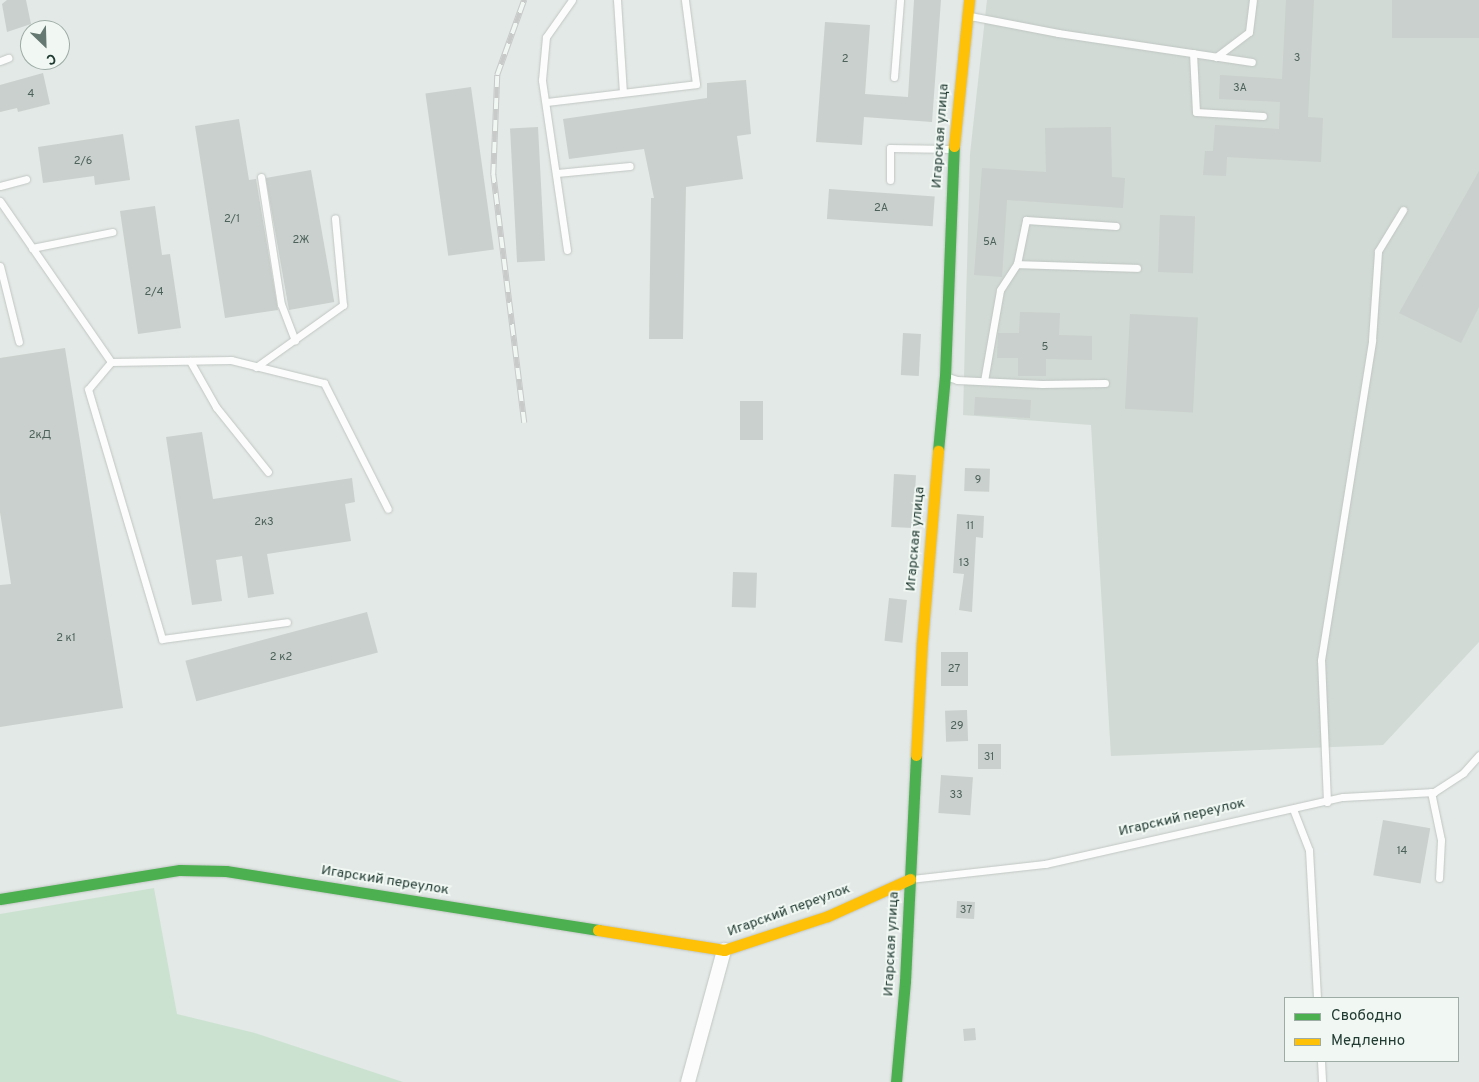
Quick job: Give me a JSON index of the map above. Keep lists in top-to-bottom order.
{
  "streets": {
    "street": ["Игарская улица", "Игарский переулок"]
  },
  "crossings": [
    ["Игарская улица", "Игарский переулок"]
  ],
  "house_numbers": [
    "3",
    "2",
    "3А",
    "4",
    "2/6",
    "2А",
    "2/1",
    "2Ж",
    "5А",
    "2/4",
    "5",
    "2кД",
    "9",
    "2к3",
    "11",
    "13",
    "2 к1",
    "2 к2",
    "27",
    "29",
    "31",
    "33",
    "14",
    "37"
  ],
  "legend": ["Свободно", "Медленно"],
  "north": "bottom right"
}
